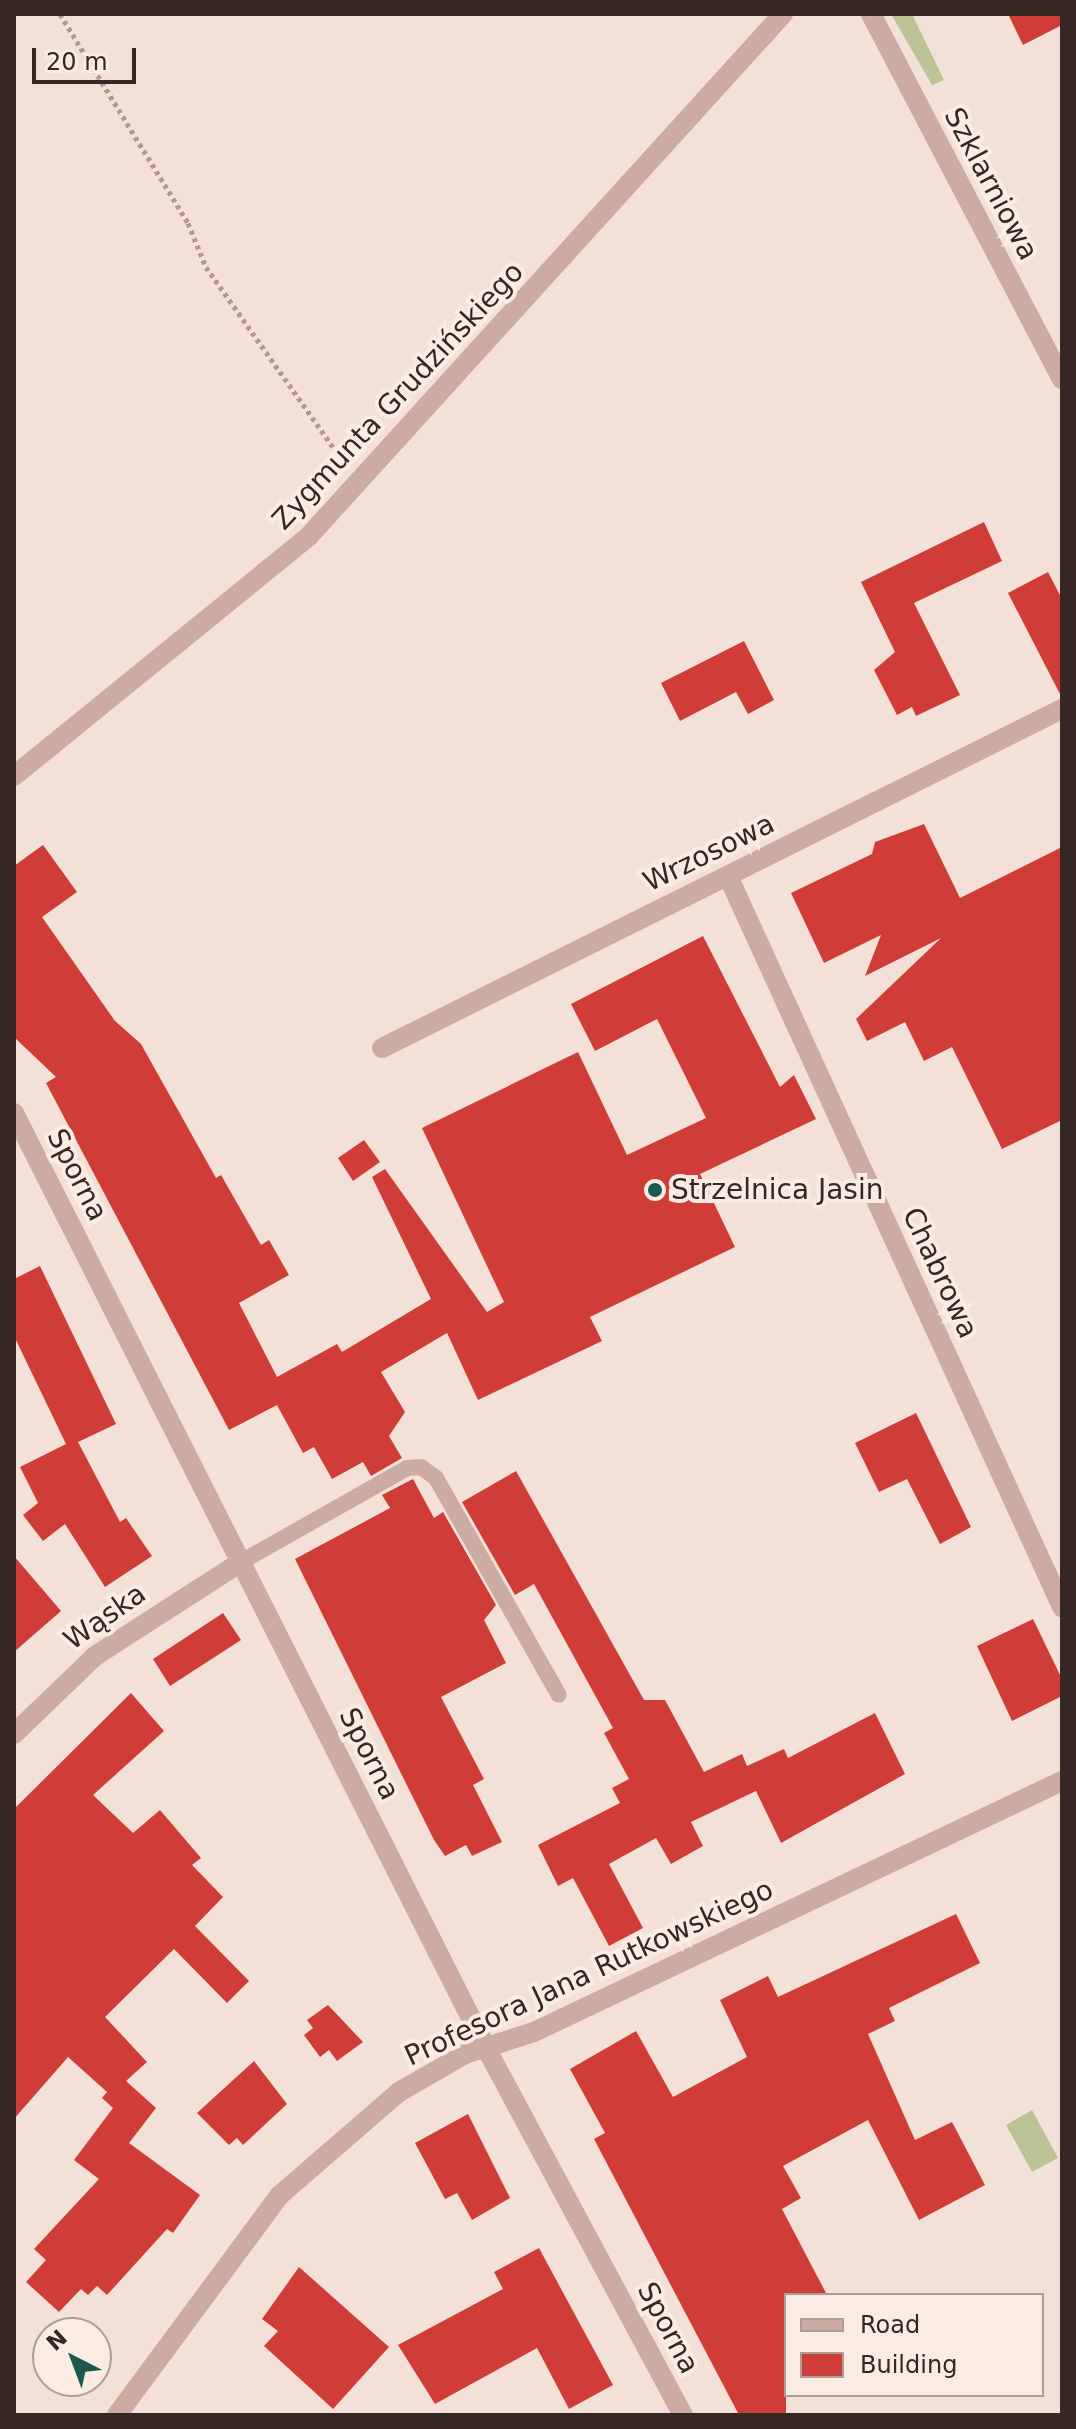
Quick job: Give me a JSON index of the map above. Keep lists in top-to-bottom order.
{
  "streets": {
    "street": [
      "Szklarniowa",
      "Zygmunta Grudzińskiego",
      "Wrzosowa",
      "Sporna",
      "Chabrowa",
      "Wąska",
      "Profesora Jana Rutkowskiego"
    ]
  },
  "crossings": [
    ["Wrzosowa", "Chabrowa"],
    ["Sporna", "Wąska"],
    ["Sporna", "Profesora Jana Rutkowskiego"]
  ],
  "places": ["Strzelnica Jasin"],
  "legend": ["Road", "Building"],
  "scale_bar": "20 m",
  "north": "top left"
}
